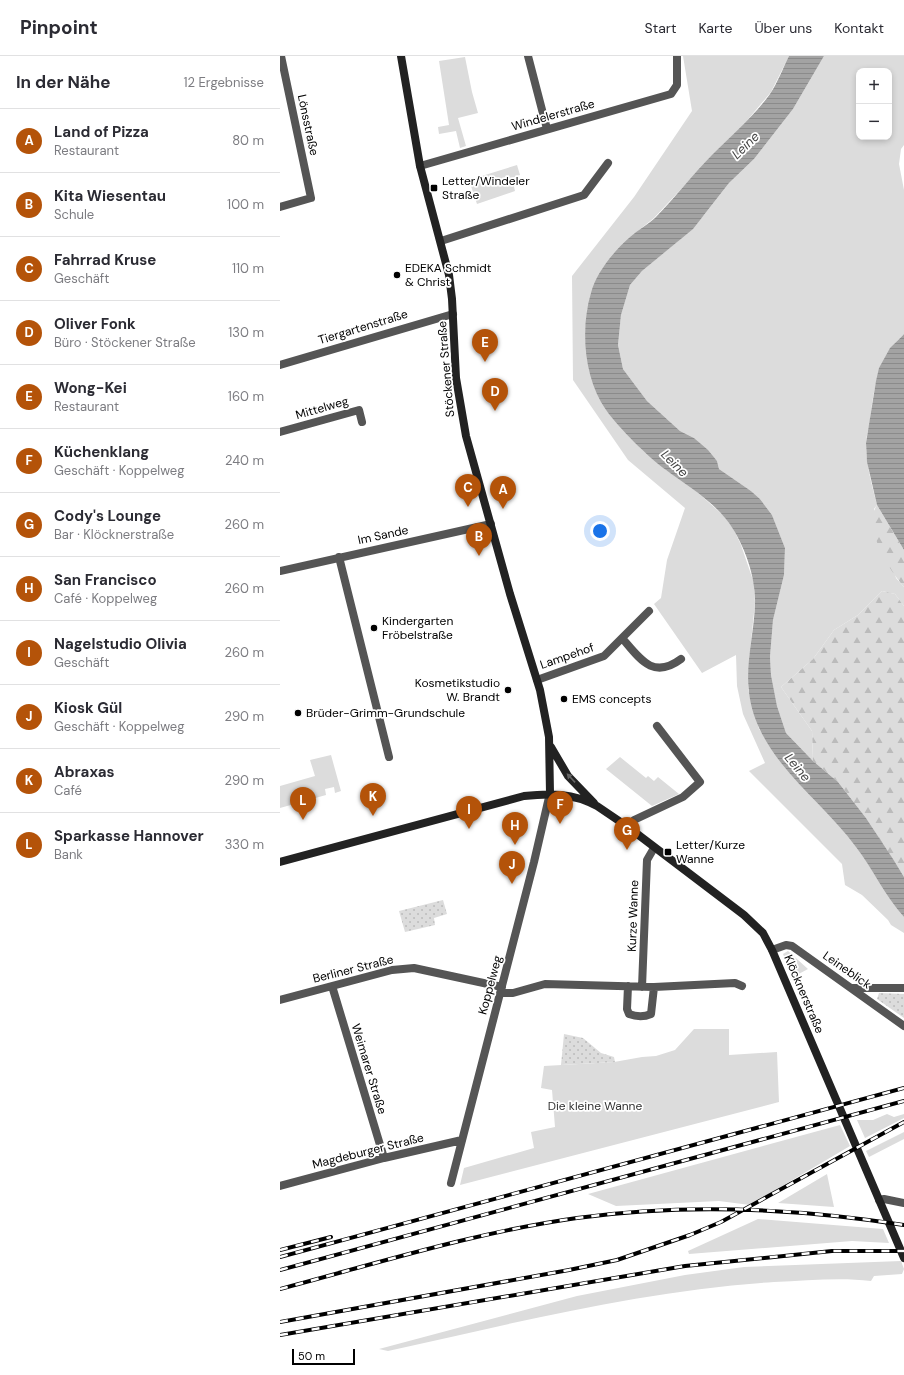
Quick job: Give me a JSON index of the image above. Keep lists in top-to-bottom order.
{
  "streets": {
    "main road": ["Stöckener Straße", "Klöcknerstraße"],
    "street": [
      "Windelerstraße",
      "Lönsstraße",
      "Tiergartenstraße",
      "Mittelweg",
      "Im Sande",
      "Lampehof",
      "Kurze Wanne",
      "Berliner Straße",
      "Leineblick",
      "Koppelweg",
      "Weimarer Straße",
      "Magdeburger Straße"
    ]
  },
  "crossings": [
    ["Windelerstraße", "Stöckener Straße"],
    ["Tiergartenstraße", "Stöckener Straße"],
    ["Stöckener Straße", "Im Sande"],
    ["Stöckener Straße", "Lampehof"],
    ["Stöckener Straße", "Koppelweg"],
    ["Kurze Wanne", "Berliner Straße"],
    ["Kurze Wanne", "Klöcknerstraße"],
    ["Berliner Straße", "Koppelweg"],
    ["Berliner Straße", "Weimarer Straße"],
    ["Leineblick", "Klöcknerstraße"],
    ["Koppelweg", "Magdeburger Straße"],
    ["Weimarer Straße", "Magdeburger Straße"]
  ],
  "water": ["Leine"],
  "parks": ["Die kleine Wanne"],
  "places": {
    "transit": ["Letter/Windeler Straße", "Letter/Kurze Wanne"],
    "other": [
      "EDEKA Schmidt & Christ",
      "Kindergarten Fröbelstraße",
      "Kosmetikstudio W. Brandt",
      "EMS concepts",
      "Brüder-Grimm-Grundschule"
    ]
  },
  "scale_bar": "50 m",
  "page": {
    "header": "Pinpoint",
    "nav": [
      "Start",
      "Karte",
      "Über uns",
      "Kontakt"
    ],
    "heading": ["In der Nähe", "12 Ergebnisse"],
    "map_buttons": ["+", "−"],
    "list": [
      {
        "mark": "A",
        "name": "Land of Pizza",
        "note": "Restaurant",
        "value": "80 m"
      },
      {
        "mark": "B",
        "name": "Kita Wiesentau",
        "note": "Schule",
        "value": "100 m"
      },
      {
        "mark": "C",
        "name": "Fahrrad Kruse",
        "note": "Geschäft",
        "value": "110 m"
      },
      {
        "mark": "D",
        "name": "Oliver Fonk",
        "note": "Büro · Stöckener Straße",
        "value": "130 m"
      },
      {
        "mark": "E",
        "name": "Wong-Kei",
        "note": "Restaurant",
        "value": "160 m"
      },
      {
        "mark": "F",
        "name": "Küchenklang",
        "note": "Geschäft · Koppelweg",
        "value": "240 m"
      },
      {
        "mark": "G",
        "name": "Cody's Lounge",
        "note": "Bar · Klöcknerstraße",
        "value": "260 m"
      },
      {
        "mark": "H",
        "name": "San Francisco",
        "note": "Café · Koppelweg",
        "value": "260 m"
      },
      {
        "mark": "I",
        "name": "Nagelstudio Olivia",
        "note": "Geschäft",
        "value": "260 m"
      },
      {
        "mark": "J",
        "name": "Kiosk Gül",
        "note": "Geschäft · Koppelweg",
        "value": "290 m"
      },
      {
        "mark": "K",
        "name": "Abraxas",
        "note": "Café",
        "value": "290 m"
      },
      {
        "mark": "L",
        "name": "Sparkasse Hannover",
        "note": "Bank",
        "value": "330 m"
      }
    ],
    "pins": [
      "E",
      "D",
      "C",
      "A",
      "B",
      "K",
      "L",
      "F",
      "I",
      "H",
      "G",
      "J"
    ],
    "scale": "50 m"
  }
}
